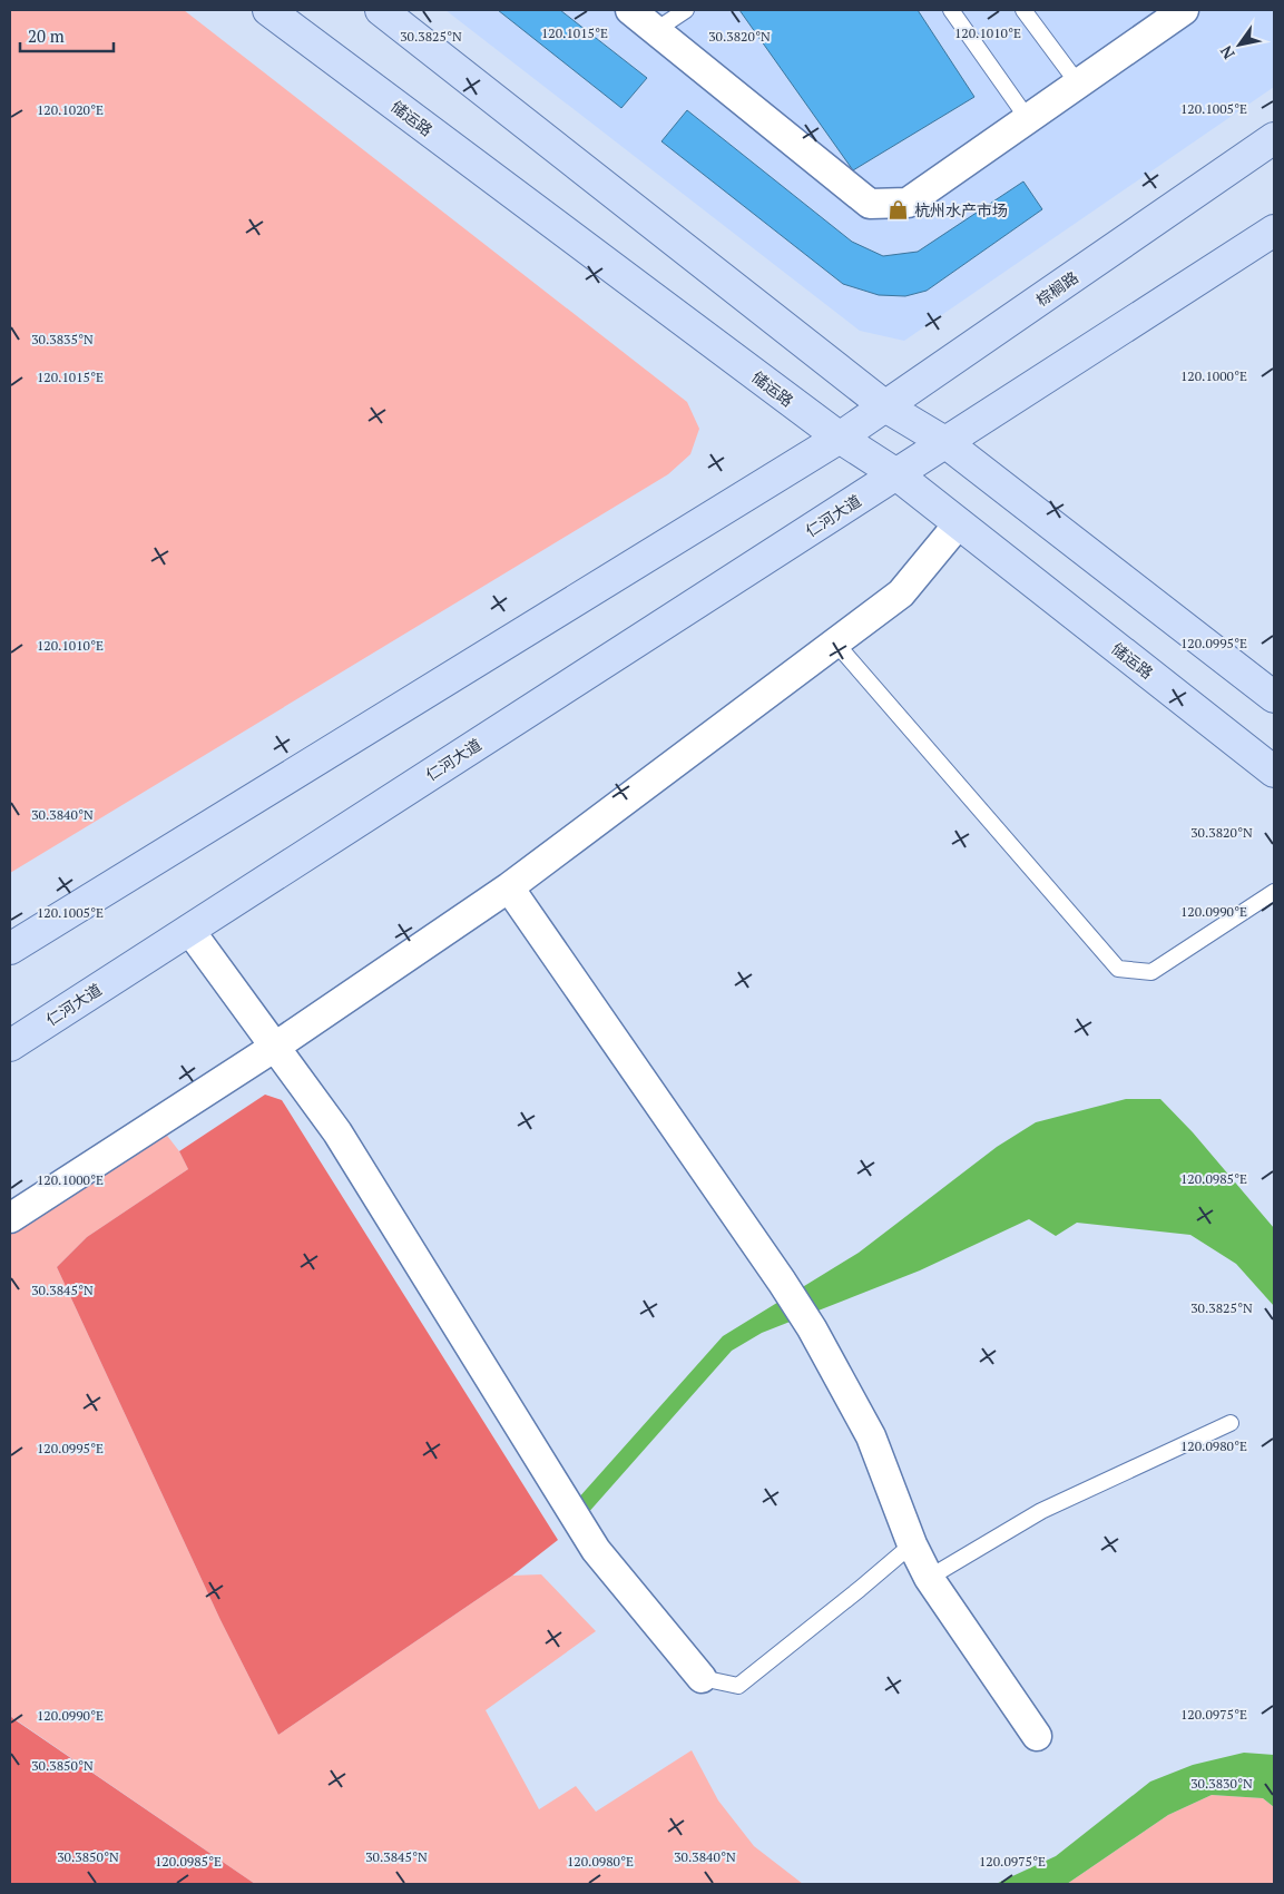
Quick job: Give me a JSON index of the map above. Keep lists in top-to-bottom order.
{
  "streets": {
    "main road": ["储运路", "棕榈路", "仁河大道"]
  },
  "crossings": [
    ["储运路", "棕榈路"],
    ["储运路", "仁河大道"]
  ],
  "places": {
    "shop": ["杭州水产市场"]
  },
  "scale_bar": "20 m",
  "north": "bottom left",
  "coordinates": [
    "120.1015°E",
    "120.1010°E",
    "30.3825°N",
    "30.3820°N",
    "120.1005°E",
    "120.1020°E",
    "30.3835°N",
    "120.1000°E",
    "120.0995°E",
    "30.3840°N",
    "120.0990°E",
    "120.0985°E",
    "30.3845°N",
    "120.0980°E",
    "120.0975°E",
    "30.3850°N",
    "30.3830°N"
  ]
}
